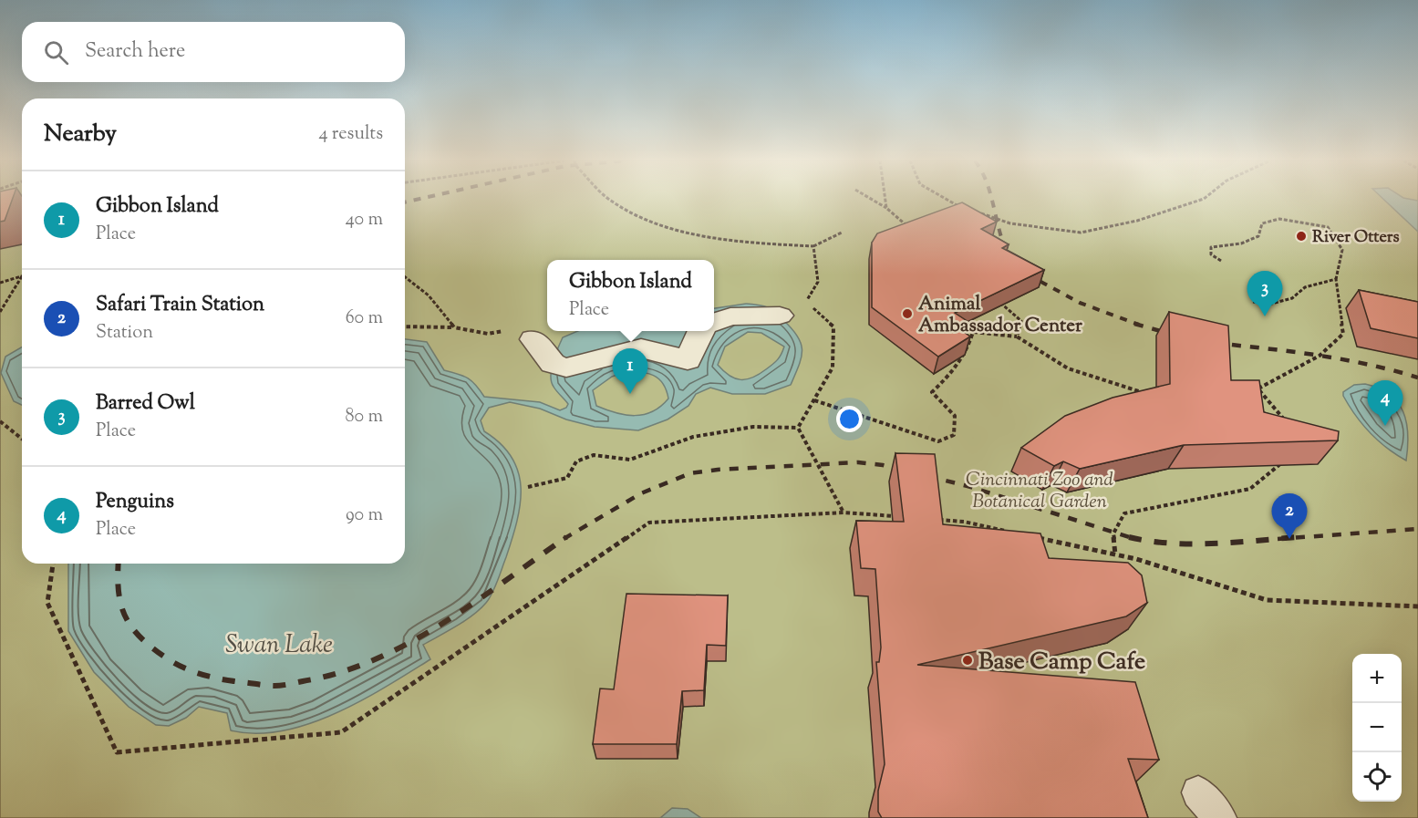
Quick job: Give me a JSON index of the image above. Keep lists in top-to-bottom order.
{
  "water": ["Swan Lake"],
  "parks": ["Cincinnati Zoo and Botanical Garden"],
  "places": ["River Otters", "Animal Ambassador Center", "Base Camp Cafe"],
  "page": {
    "search": "Search here",
    "heading": ["Nearby", "4 results"],
    "list": [
      {
        "mark": "1",
        "name": "Gibbon Island",
        "note": "Place",
        "value": "40 m"
      },
      {
        "mark": "2",
        "name": "Safari Train Station",
        "note": "Station",
        "value": "60 m"
      },
      {
        "mark": "3",
        "name": "Barred Owl",
        "note": "Place",
        "value": "80 m"
      },
      {
        "mark": "4",
        "name": "Penguins",
        "note": "Place",
        "value": "90 m"
      }
    ],
    "popup": ["Gibbon Island", "Place"],
    "pins": [
      "3",
      "1",
      "4",
      "2"
    ],
    "map_buttons": ["+", "−"]
  }
}
